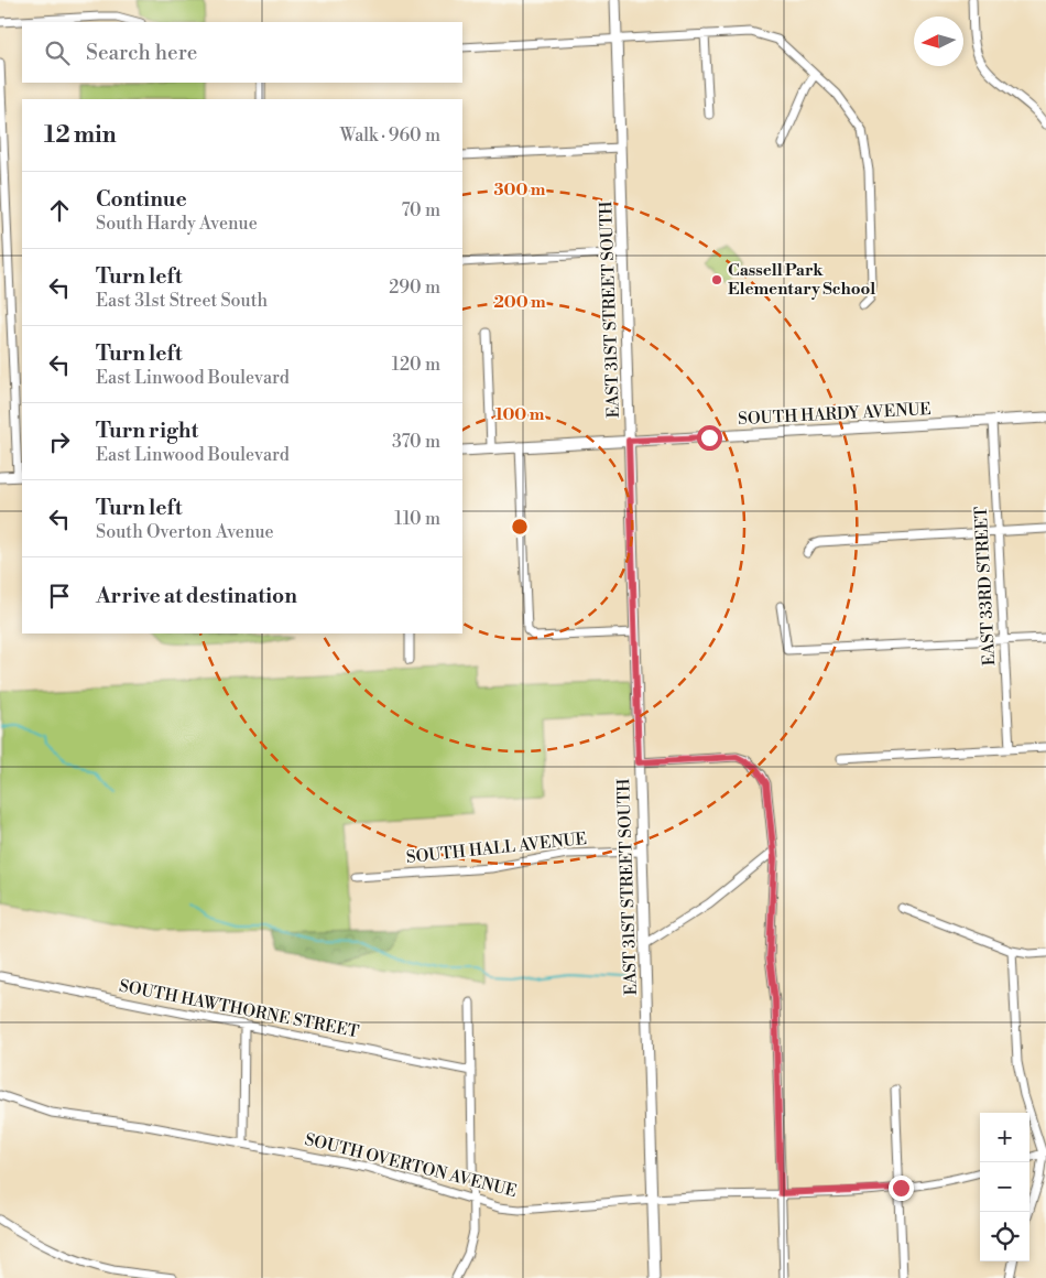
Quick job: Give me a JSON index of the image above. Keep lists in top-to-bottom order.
{
  "streets": {
    "street": [
      "EAST 31ST STREET SOUTH",
      "SOUTH HARDY AVENUE",
      "EAST 33RD STREET",
      "SOUTH HALL AVENUE",
      "SOUTH HAWTHORNE STREET",
      "SOUTH OVERTON AVENUE"
    ]
  },
  "crossings": [
    ["EAST 31ST STREET SOUTH", "SOUTH HARDY AVENUE"],
    ["EAST 31ST STREET SOUTH", "SOUTH HALL AVENUE"],
    ["EAST 31ST STREET SOUTH", "SOUTH OVERTON AVENUE"],
    ["SOUTH HARDY AVENUE", "EAST 33RD STREET"]
  ],
  "places": ["Cassell Park Elementary School"],
  "north": "left",
  "page": {
    "search": "Search here",
    "heading": ["12 min", "Walk · 960 m"],
    "list": [
      ["Continue", "South Hardy Avenue", "70 m"],
      ["Turn left", "East 31st Street South", "290 m"],
      ["Turn left", "East Linwood Boulevard", "120 m"],
      ["Turn right", "East Linwood Boulevard", "370 m"],
      ["Turn left", "South Overton Avenue", "110 m"],
      "Arrive at destination"
    ],
    "map_buttons": ["+", "−"]
  },
  "rings": ["300 m", "200 m", "100 m"]
}
